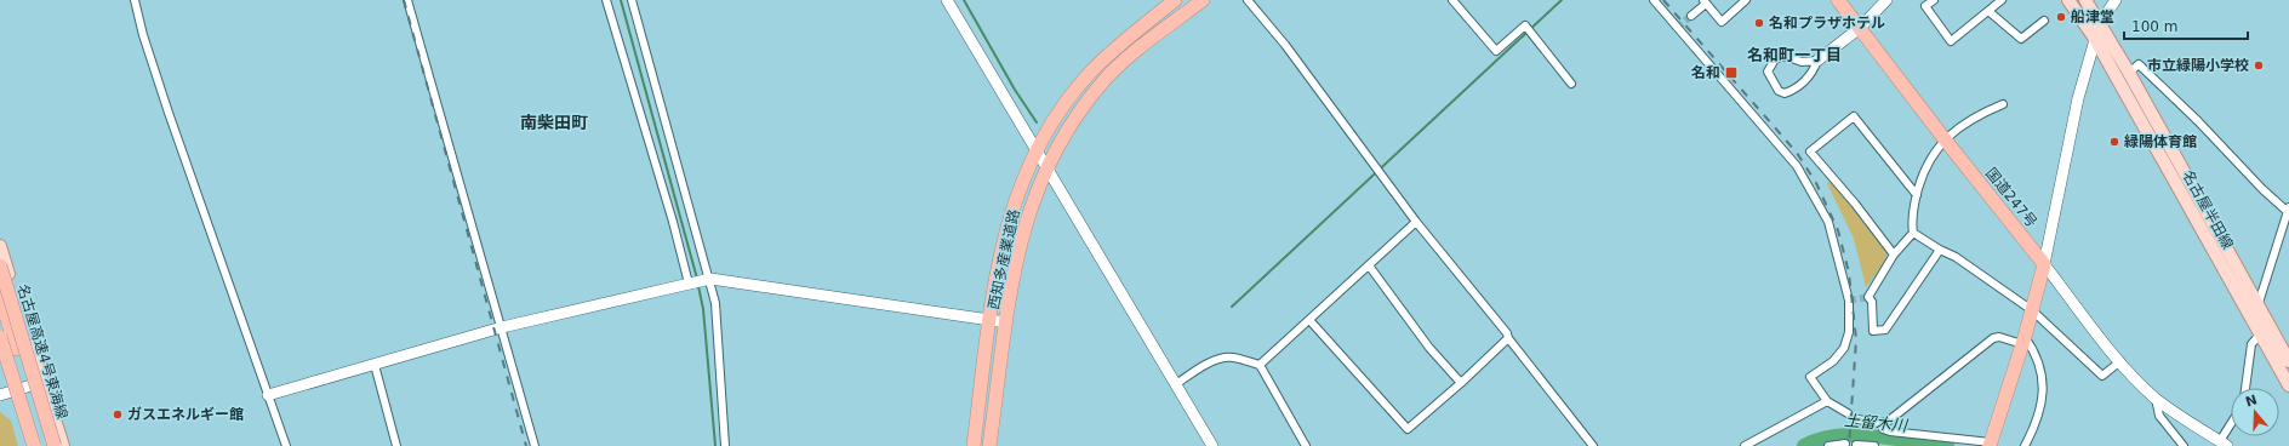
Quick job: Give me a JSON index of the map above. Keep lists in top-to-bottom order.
{
  "streets": {
    "highway": ["国道247号", "西知多産業道路", "名古屋高速4号東海線"],
    "main road": ["名古屋半田線"]
  },
  "districts": ["名和町一丁目", "南柴田町"],
  "water": ["土留木川"],
  "places": {
    "other": [
      "船津堂",
      "名和プラザホテル",
      "市立緑陽小学校",
      "緑陽体育館",
      "ガスエネルギー館"
    ],
    "transit": ["名和"]
  },
  "scale_bar": "100 m",
  "north": "top"
}
